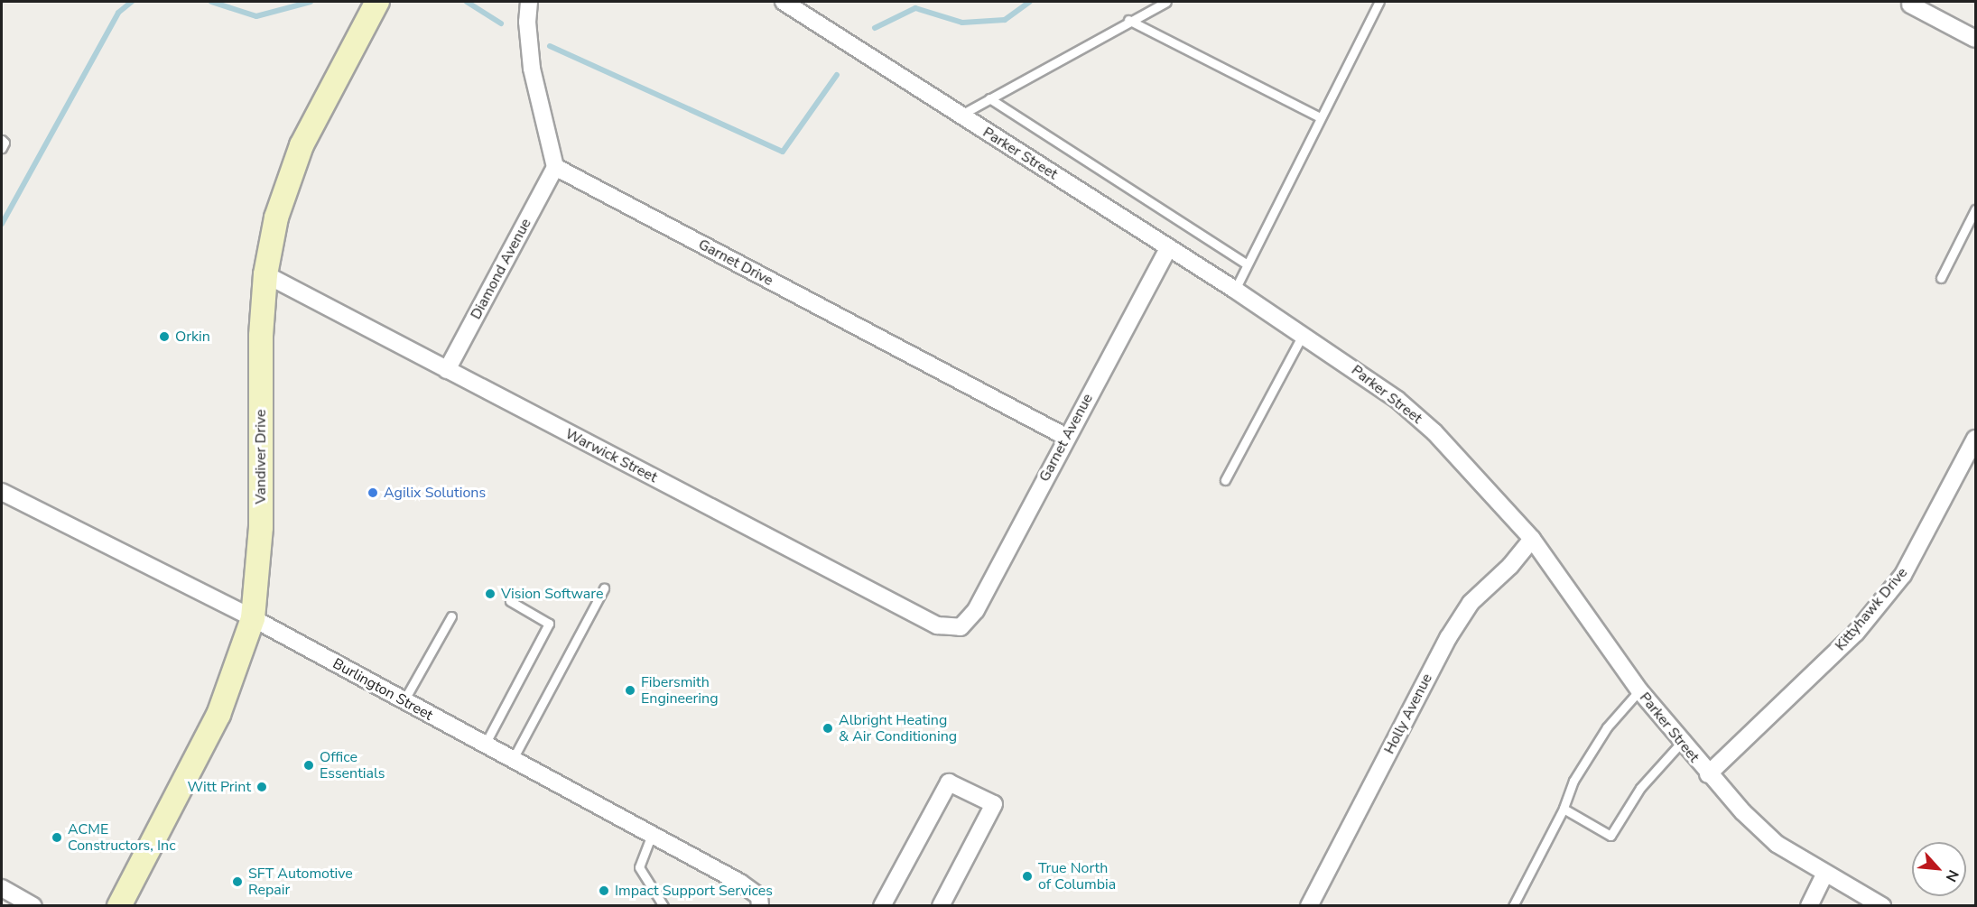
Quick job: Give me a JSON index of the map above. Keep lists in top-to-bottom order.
{
  "streets": {
    "main road": ["Vandiver Drive"],
    "street": [
      "Parker Street",
      "Garnet Drive",
      "Diamond Avenue",
      "Garnet Avenue",
      "Warwick Street",
      "Kittyhawk Drive",
      "Burlington Street",
      "Holly Avenue"
    ]
  },
  "crossings": [
    ["Parker Street", "Garnet Avenue"],
    ["Parker Street", "Kittyhawk Drive"],
    ["Parker Street", "Holly Avenue"],
    ["Garnet Drive", "Diamond Avenue"],
    ["Garnet Drive", "Garnet Avenue"],
    ["Diamond Avenue", "Warwick Street"],
    ["Garnet Avenue", "Warwick Street"],
    ["Warwick Street", "Vandiver Drive"],
    ["Vandiver Drive", "Burlington Street"]
  ],
  "places": [
    "Orkin",
    "Agilix Solutions",
    "Vision Software",
    "Fibersmith Engineering",
    "Albright Heating & Air Conditioning",
    "Office Essentials",
    "Witt Print",
    "ACME Constructors, Inc",
    "True North of Columbia",
    "SFT Automotive Repair",
    "Impact Support Services"
  ],
  "north": "bottom right"
}
